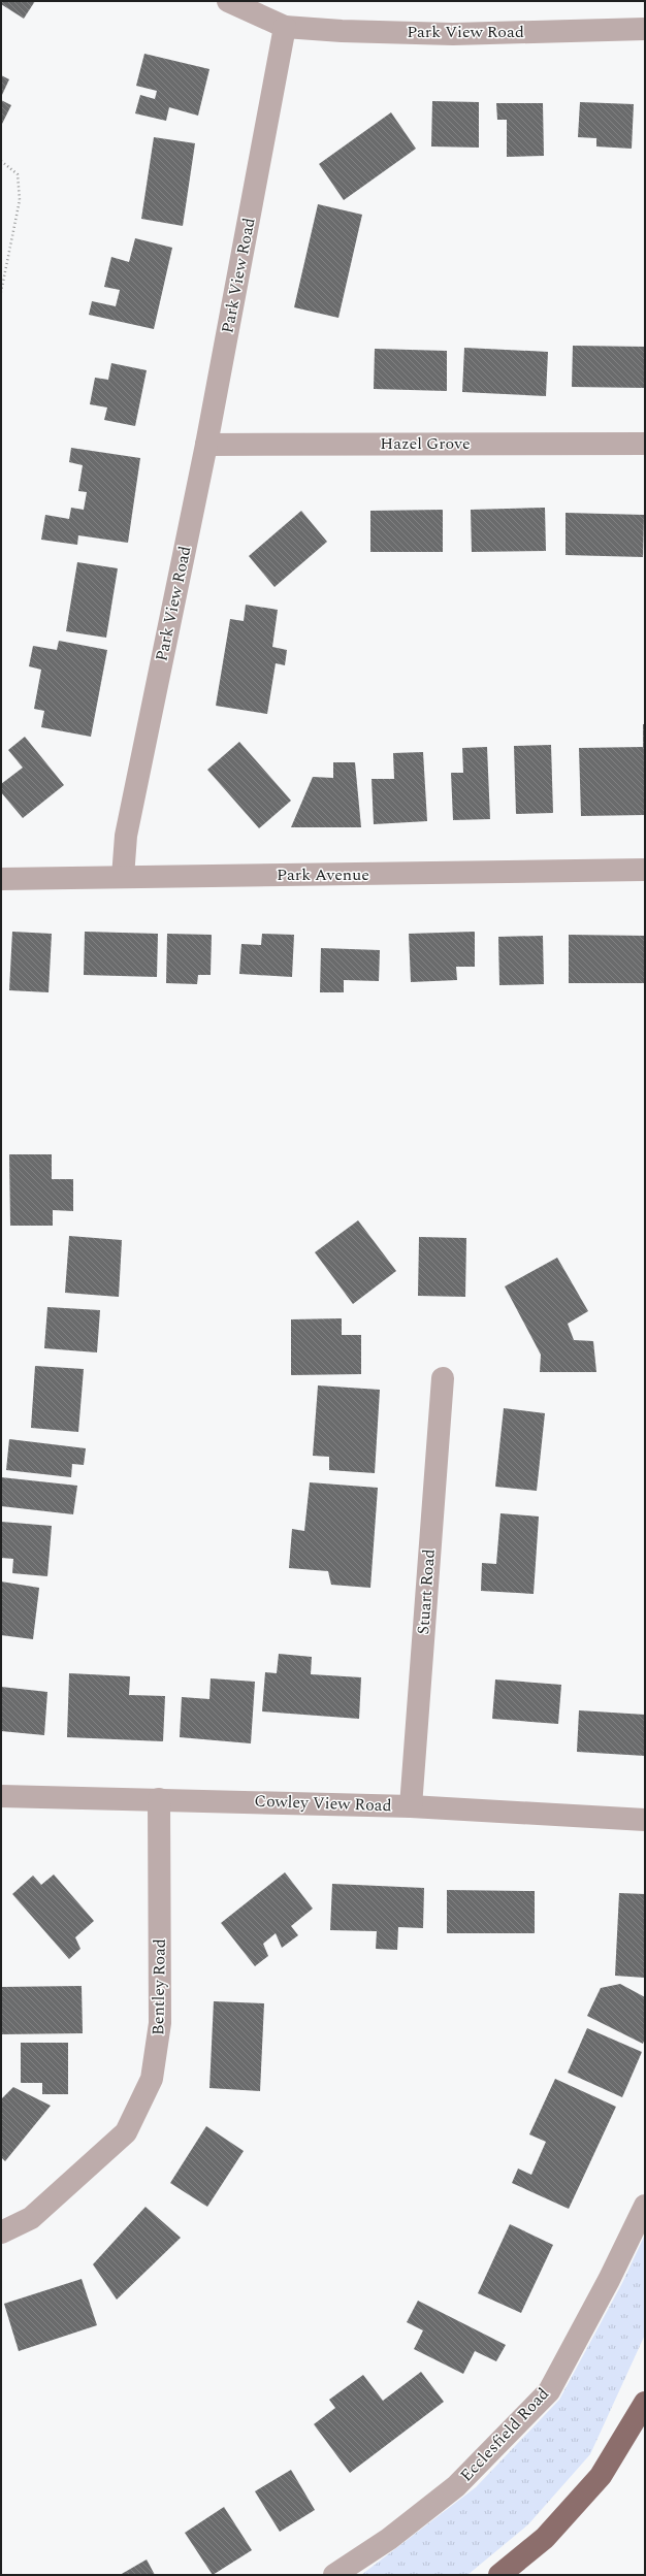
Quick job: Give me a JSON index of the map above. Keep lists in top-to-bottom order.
{
  "streets": {
    "street": [
      "Park View Road",
      "Hazel Grove",
      "Park Avenue",
      "Stuart Road",
      "Cowley View Road",
      "Bentley Road",
      "Ecclesfield Road"
    ]
  },
  "crossings": [
    ["Park View Road", "Hazel Grove"],
    ["Park View Road", "Park Avenue"],
    ["Stuart Road", "Cowley View Road"],
    ["Cowley View Road", "Bentley Road"]
  ]
}
